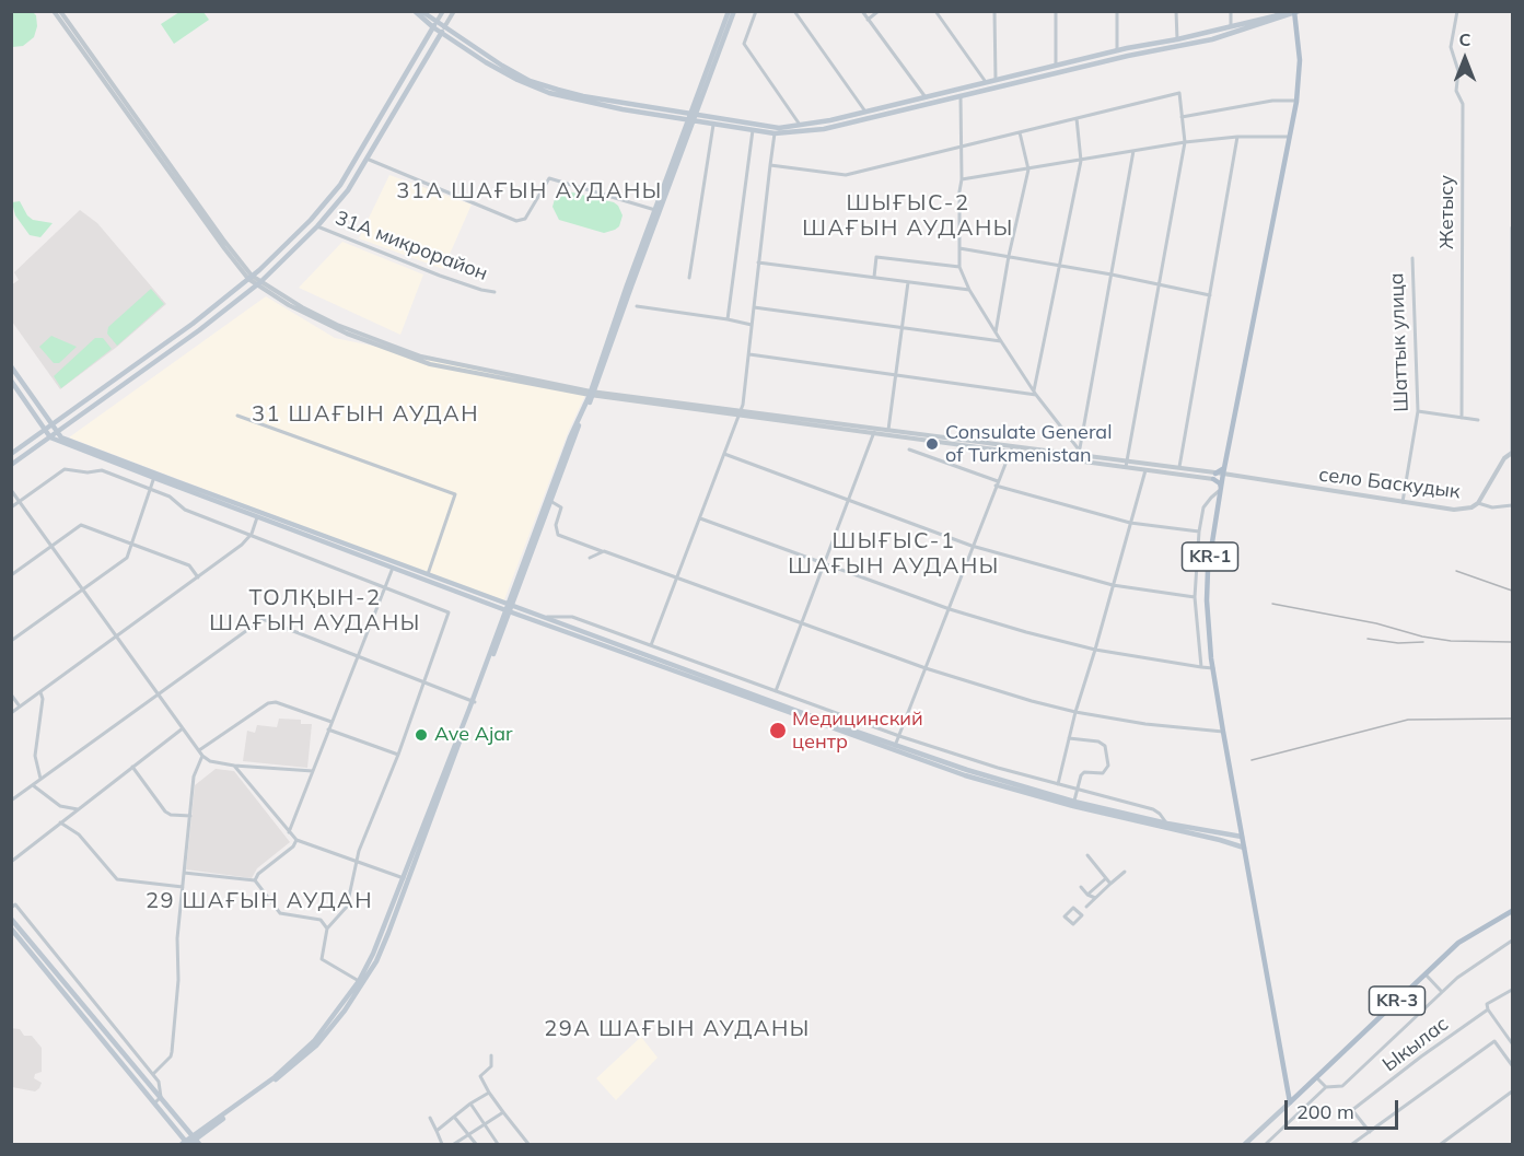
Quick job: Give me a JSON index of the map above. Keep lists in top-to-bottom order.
{
  "streets": {
    "main road": ["KR-1", "KR-3"],
    "street": [
      "Жетысу",
      "31А микрорайон",
      "Шаттык улица",
      "село Баскудык",
      "Ыкылас"
    ]
  },
  "crossings": [
    ["Шаттык улица", "село Баскудык"],
    ["село Баскудык", "KR-1"],
    ["KR-1", "KR-3"]
  ],
  "districts": [
    "31А ШАҒЫН АУДАНЫ",
    "ШЫҒЫС-2 ШАҒЫН АУДАНЫ",
    "31 ШАҒЫН АУДАН",
    "ШЫҒЫС-1 ШАҒЫН АУДАНЫ",
    "ТОЛҚЫН-2 ШАҒЫН АУДАНЫ",
    "29 ШАҒЫН АУДАН",
    "29А ШАҒЫН АУДАНЫ"
  ],
  "places": ["Consulate General of Turkmenistan", "Медицинский центр", "Ave Ajar"],
  "scale_bar": "200 m",
  "north": "top"
}
